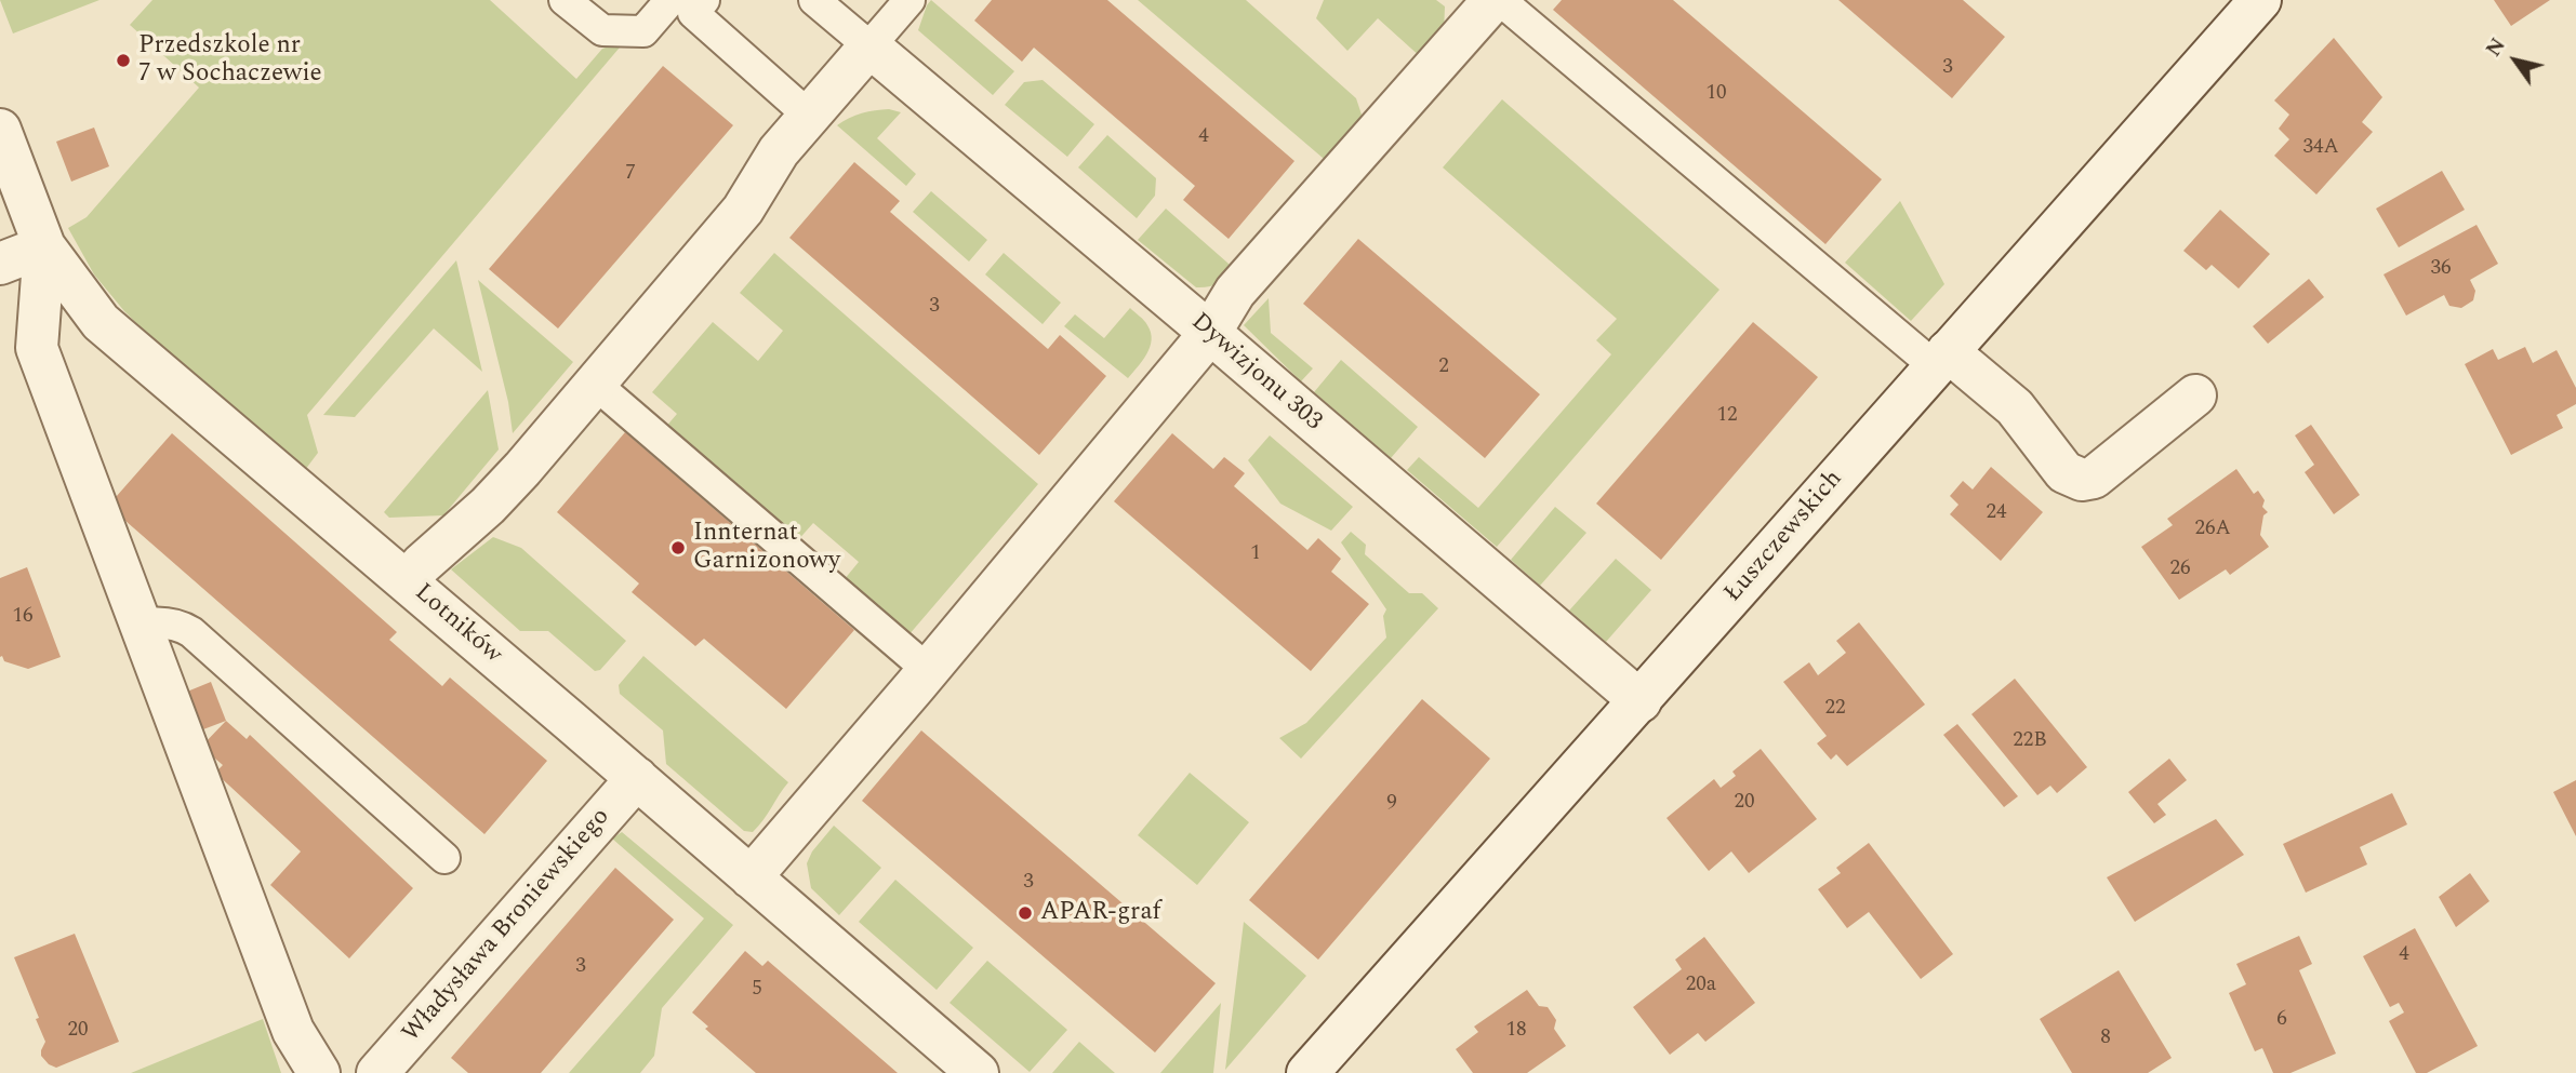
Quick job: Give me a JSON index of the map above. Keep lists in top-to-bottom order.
{
  "streets": {
    "street": [
      "Dywizjonu 303",
      "Łuszczewskich",
      "Lotników",
      "Władysława Broniewskiego"
    ]
  },
  "crossings": [
    ["Dywizjonu 303", "Łuszczewskich"],
    ["Lotników", "Władysława Broniewskiego"]
  ],
  "places": ["Przedszkole nr 7 w Sochaczewie", "Innternat Garnizonowy", "APAR-graf"],
  "house_numbers": [
    "3",
    "10",
    "4",
    "34A",
    "7",
    "36",
    "3",
    "2",
    "12",
    "24",
    "26A",
    "1",
    "26",
    "16",
    "22",
    "22B",
    "20",
    "9",
    "3",
    "4",
    "3",
    "20a",
    "5",
    "6",
    "20",
    "18",
    "8"
  ],
  "north": "top left"
}
